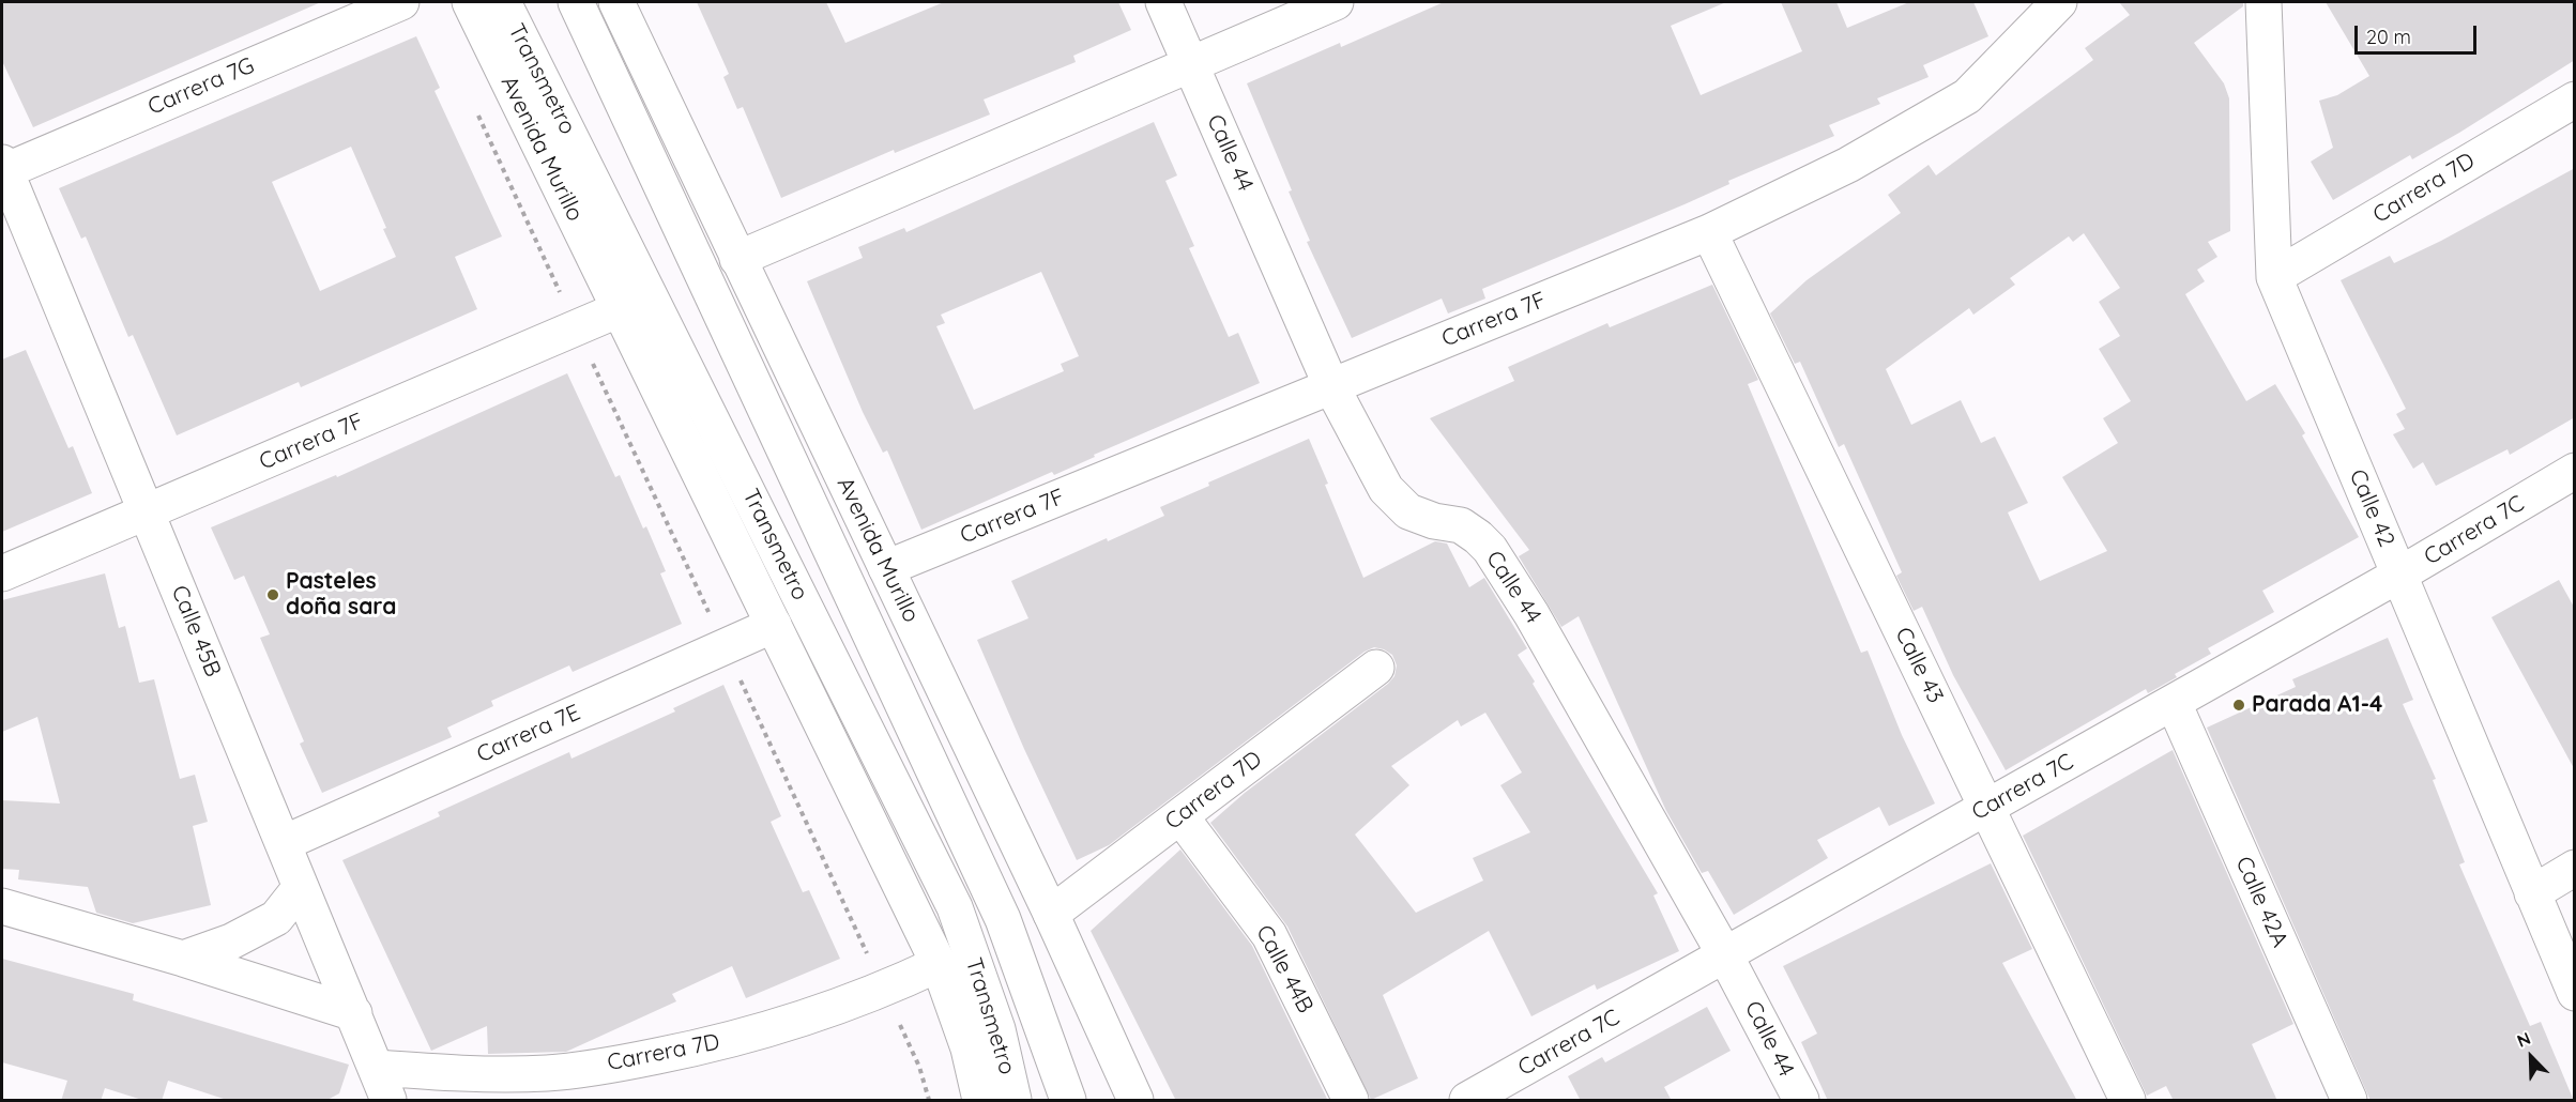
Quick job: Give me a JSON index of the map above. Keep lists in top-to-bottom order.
{
  "streets": {
    "street": [
      "Transmetro",
      "Carrera 7G",
      "Avenida Murillo",
      "Calle 44",
      "Carrera 7D",
      "Carrera 7F",
      "Calle 42",
      "Carrera 7C",
      "Calle 45B",
      "Calle 43",
      "Carrera 7E",
      "Calle 42A",
      "Calle 44B"
    ]
  },
  "crossings": [
    ["Carrera 7G", "Calle 45B"],
    ["Avenida Murillo", "Carrera 7D"],
    ["Avenida Murillo", "Carrera 7F"],
    ["Avenida Murillo", "Carrera 7E"],
    ["Calle 44", "Carrera 7F"],
    ["Calle 44", "Carrera 7C"],
    ["Carrera 7D", "Calle 42"],
    ["Carrera 7D", "Calle 45B"],
    ["Carrera 7D", "Calle 44B"],
    ["Carrera 7F", "Calle 45B"],
    ["Carrera 7F", "Calle 43"],
    ["Calle 42", "Carrera 7C"],
    ["Carrera 7C", "Calle 43"],
    ["Carrera 7C", "Calle 42A"],
    ["Calle 45B", "Carrera 7E"]
  ],
  "places": ["Pasteles doña sara", "Parada A1-4"],
  "scale_bar": "20 m",
  "north": "top left"
}
